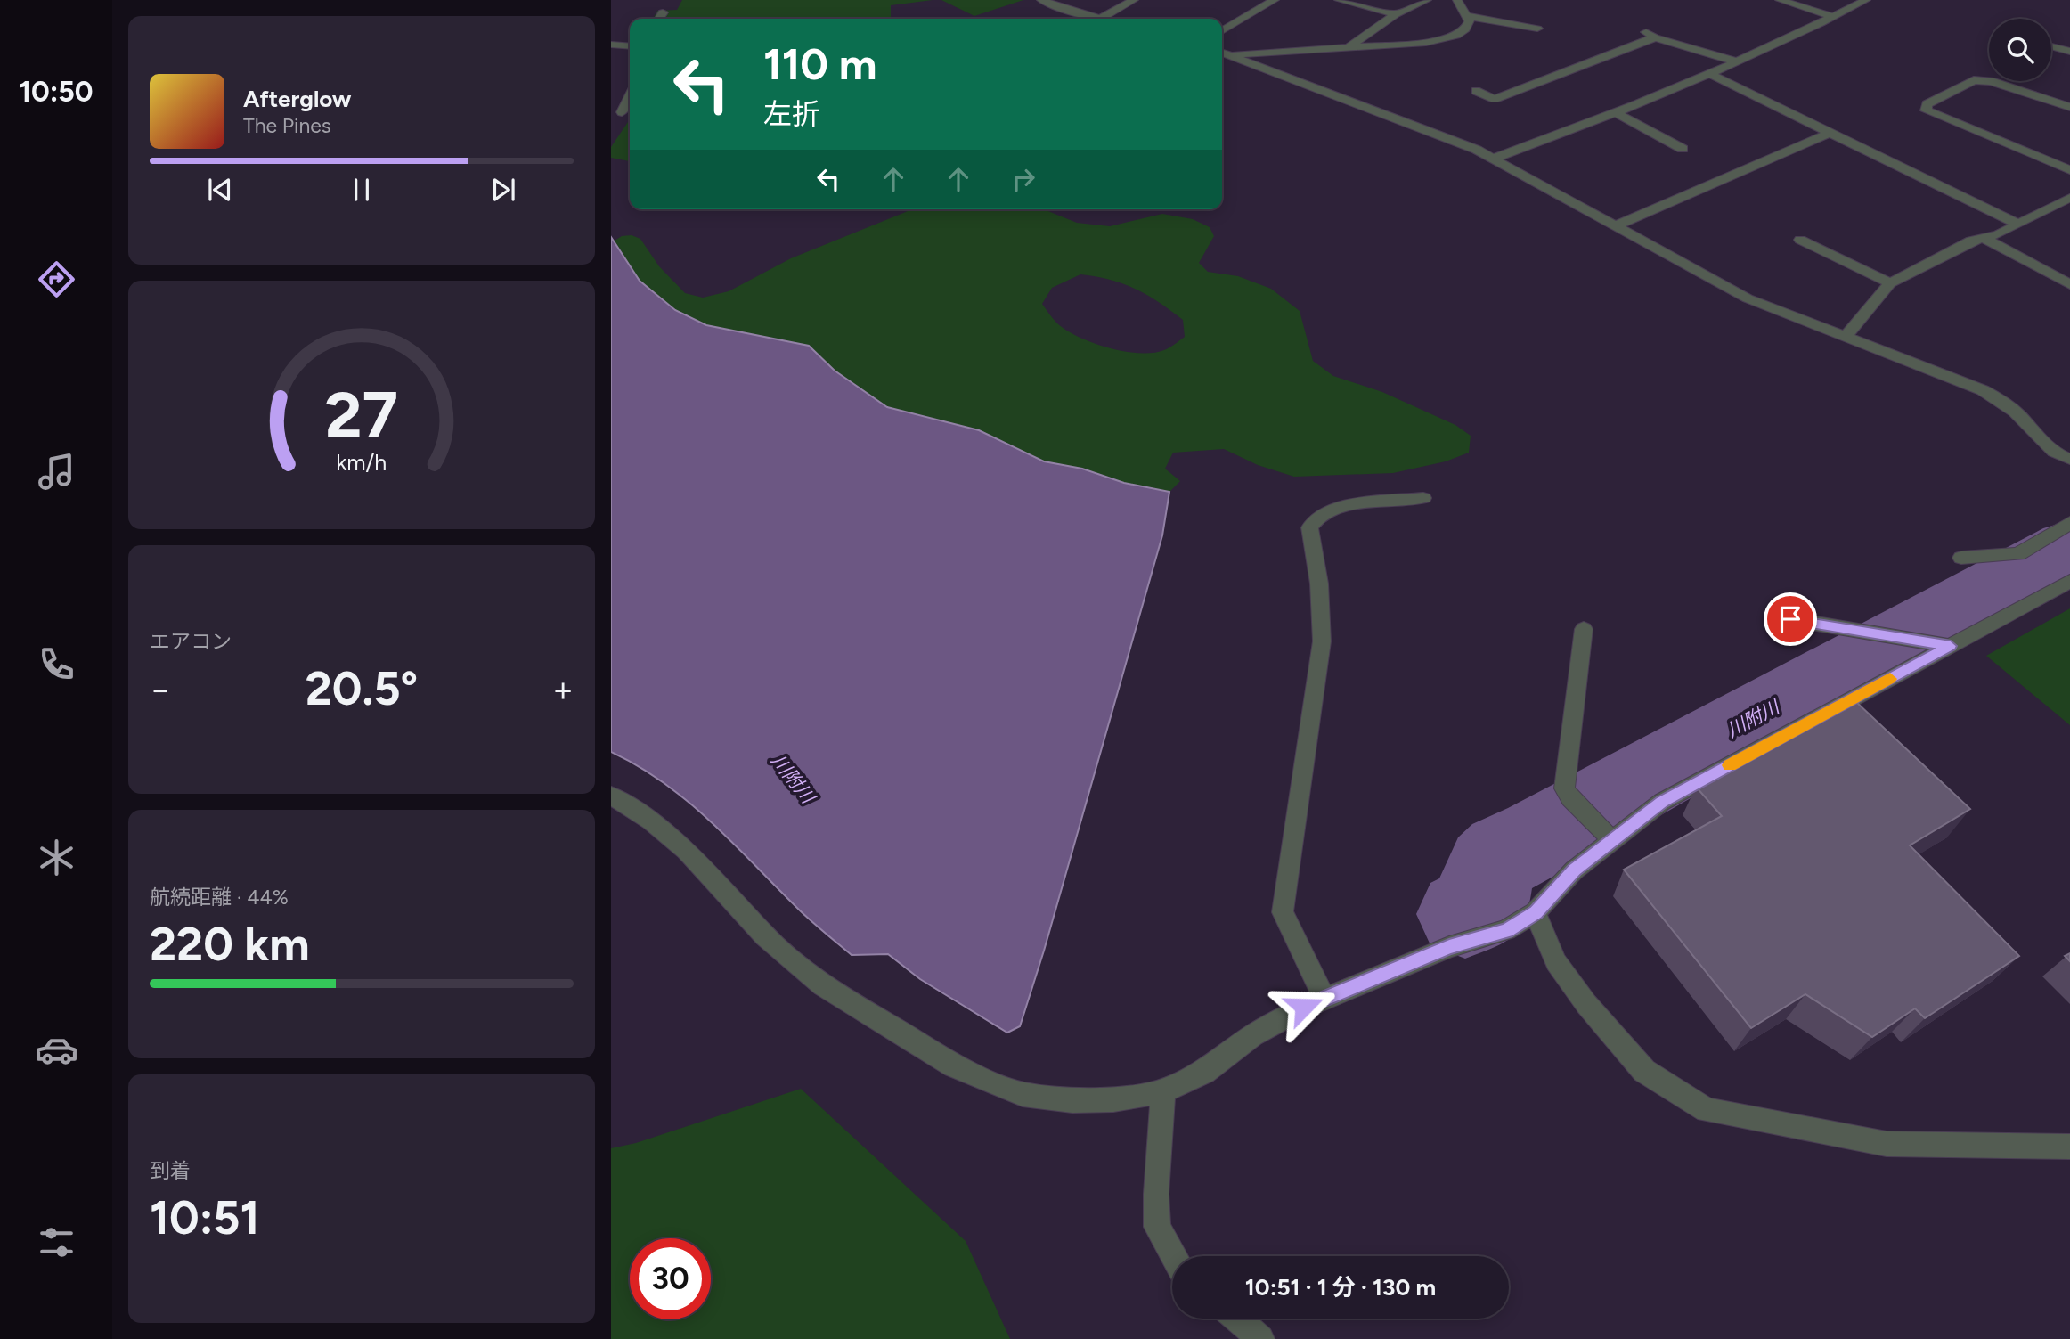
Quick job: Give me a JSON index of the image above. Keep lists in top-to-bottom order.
{
  "water": ["川附川"],
  "page": {
    "tabs": "10:50",
    "turn": ["110 m", "左折"],
    "song": ["Afterglow", "The Pines"],
    "tile": [
      "エアコン",
      ["航続距離 · 44%", "220 km"],
      ["到着", "10:51"]
    ],
    "heat": ["−", "20.5°", "+"],
    "limit": "30",
    "trip": "10:51 · 1 分 · 130 m",
    "gauge": ["27", "km/h"]
  }
}
